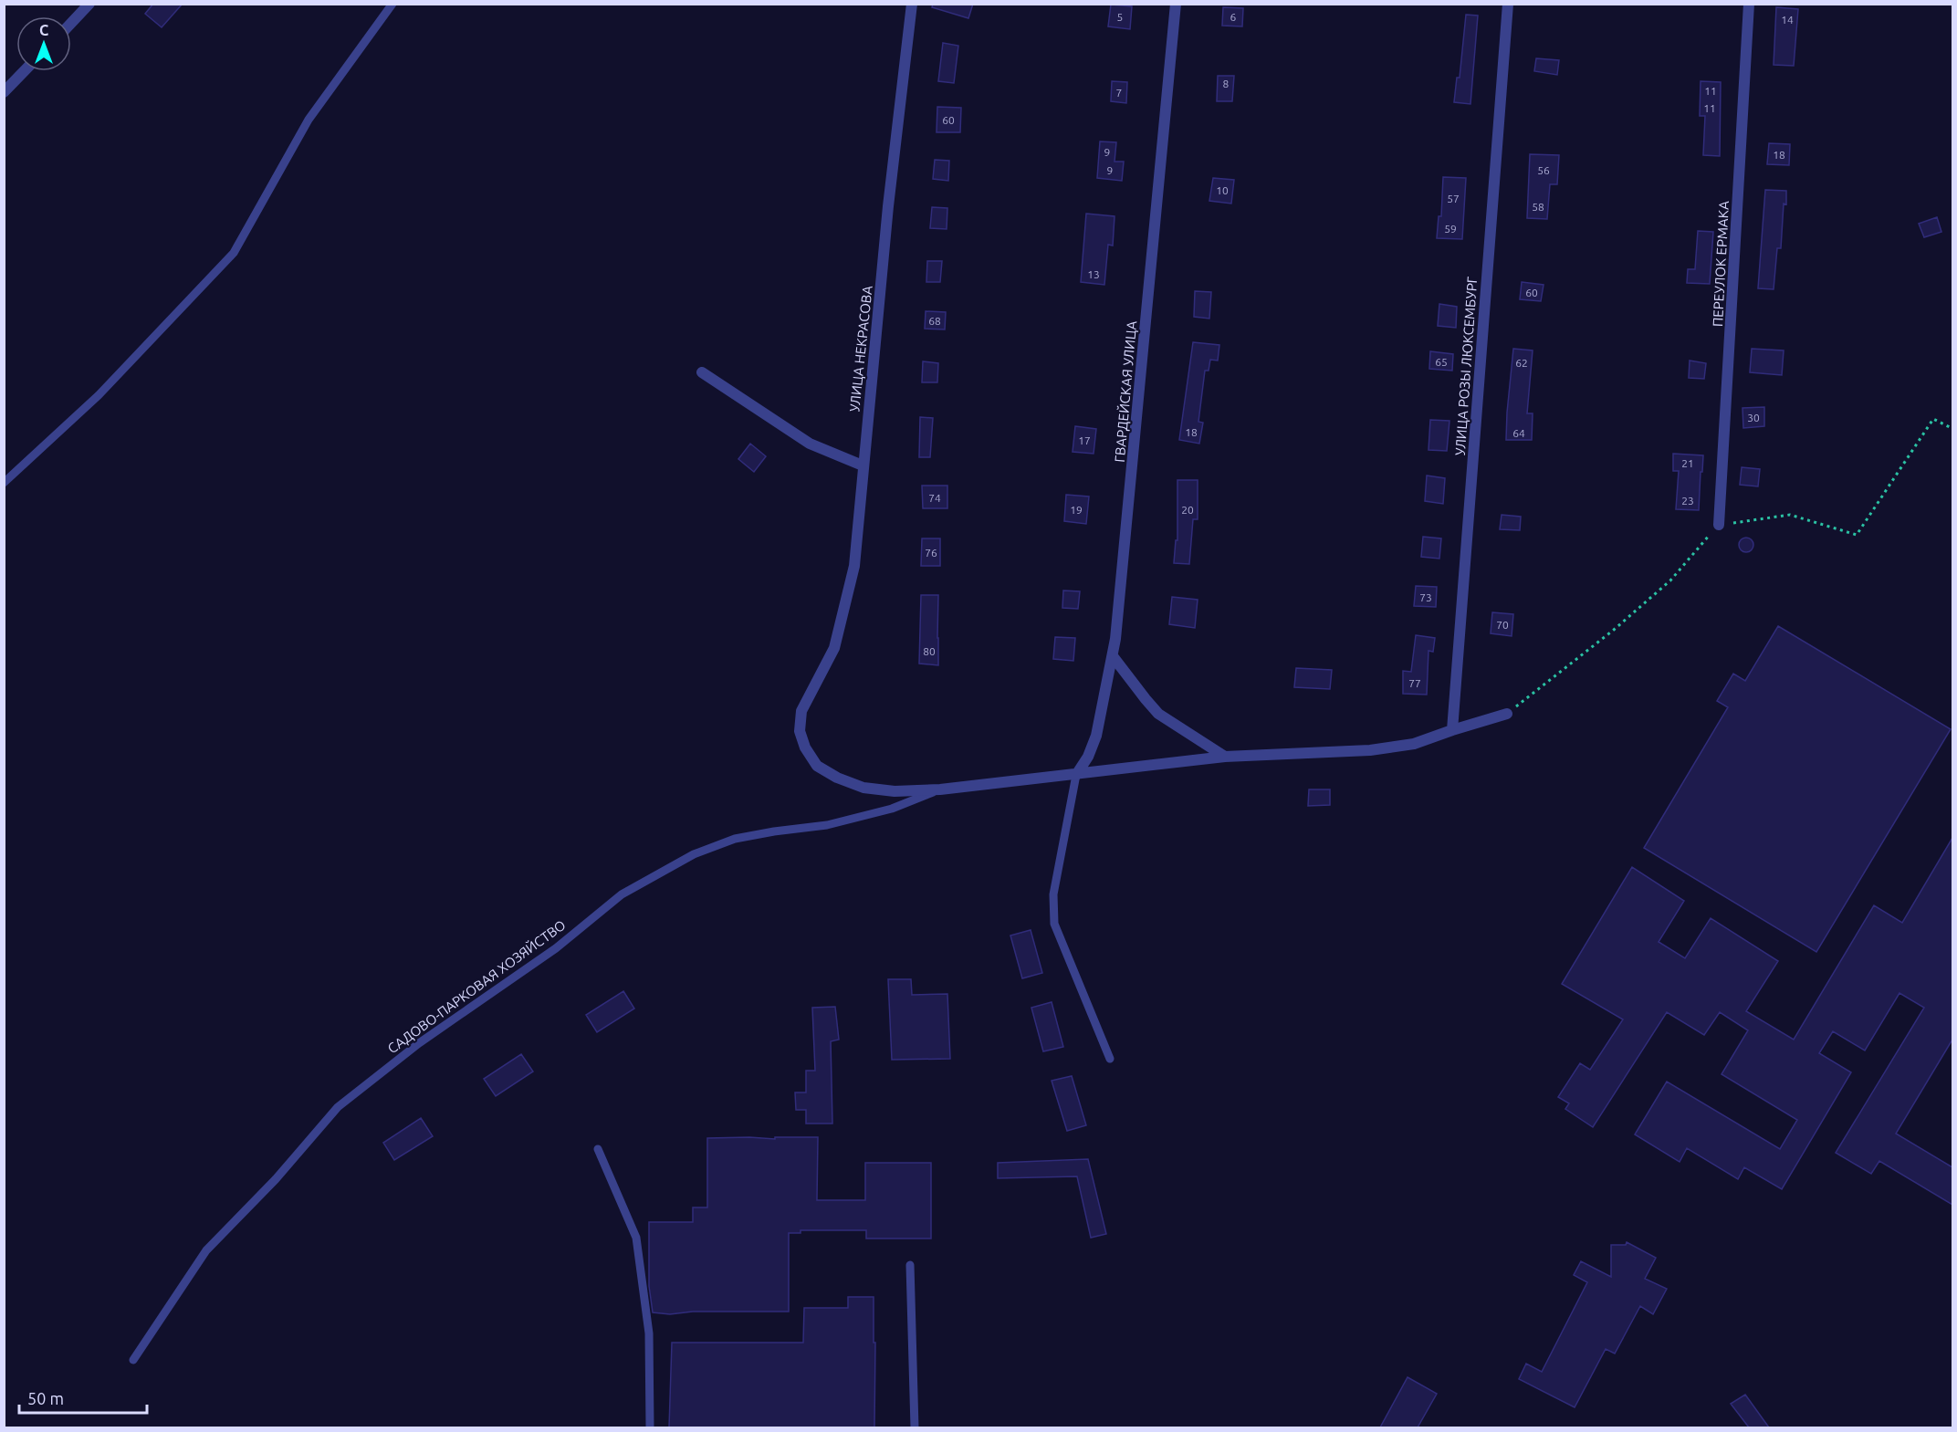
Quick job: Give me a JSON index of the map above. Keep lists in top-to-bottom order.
{
  "streets": {
    "street": [
      "ПЕРЕУЛОК ЕРМАКА",
      "УЛИЦА НЕКРАСОВА",
      "УЛИЦА РОЗЫ ЛЮКСЕМБУРГ",
      "ГВАРДЕЙСКАЯ УЛИЦА"
    ],
    "lane": ["САДОВО-ПАРКОВАЯ ХОЗЯЙСТВО"]
  },
  "crossings": [
    ["УЛИЦА НЕКРАСОВА", "УЛИЦА РОЗЫ ЛЮКСЕМБУРГ"],
    ["УЛИЦА НЕКРАСОВА", "ГВАРДЕЙСКАЯ УЛИЦА"],
    ["УЛИЦА НЕКРАСОВА", "САДОВО-ПАРКОВАЯ ХОЗЯЙСТВО"]
  ],
  "house_numbers": [
    "5",
    "6",
    "14",
    "8",
    "11",
    "7",
    "11",
    "60",
    "9",
    "18",
    "9",
    "56",
    "10",
    "57",
    "58",
    "59",
    "13",
    "60",
    "68",
    "65",
    "62",
    "30",
    "18",
    "64",
    "17",
    "21",
    "74",
    "23",
    "19",
    "20",
    "76",
    "73",
    "70",
    "80",
    "77"
  ],
  "scale_bar": "50 m",
  "north": "top"
}
